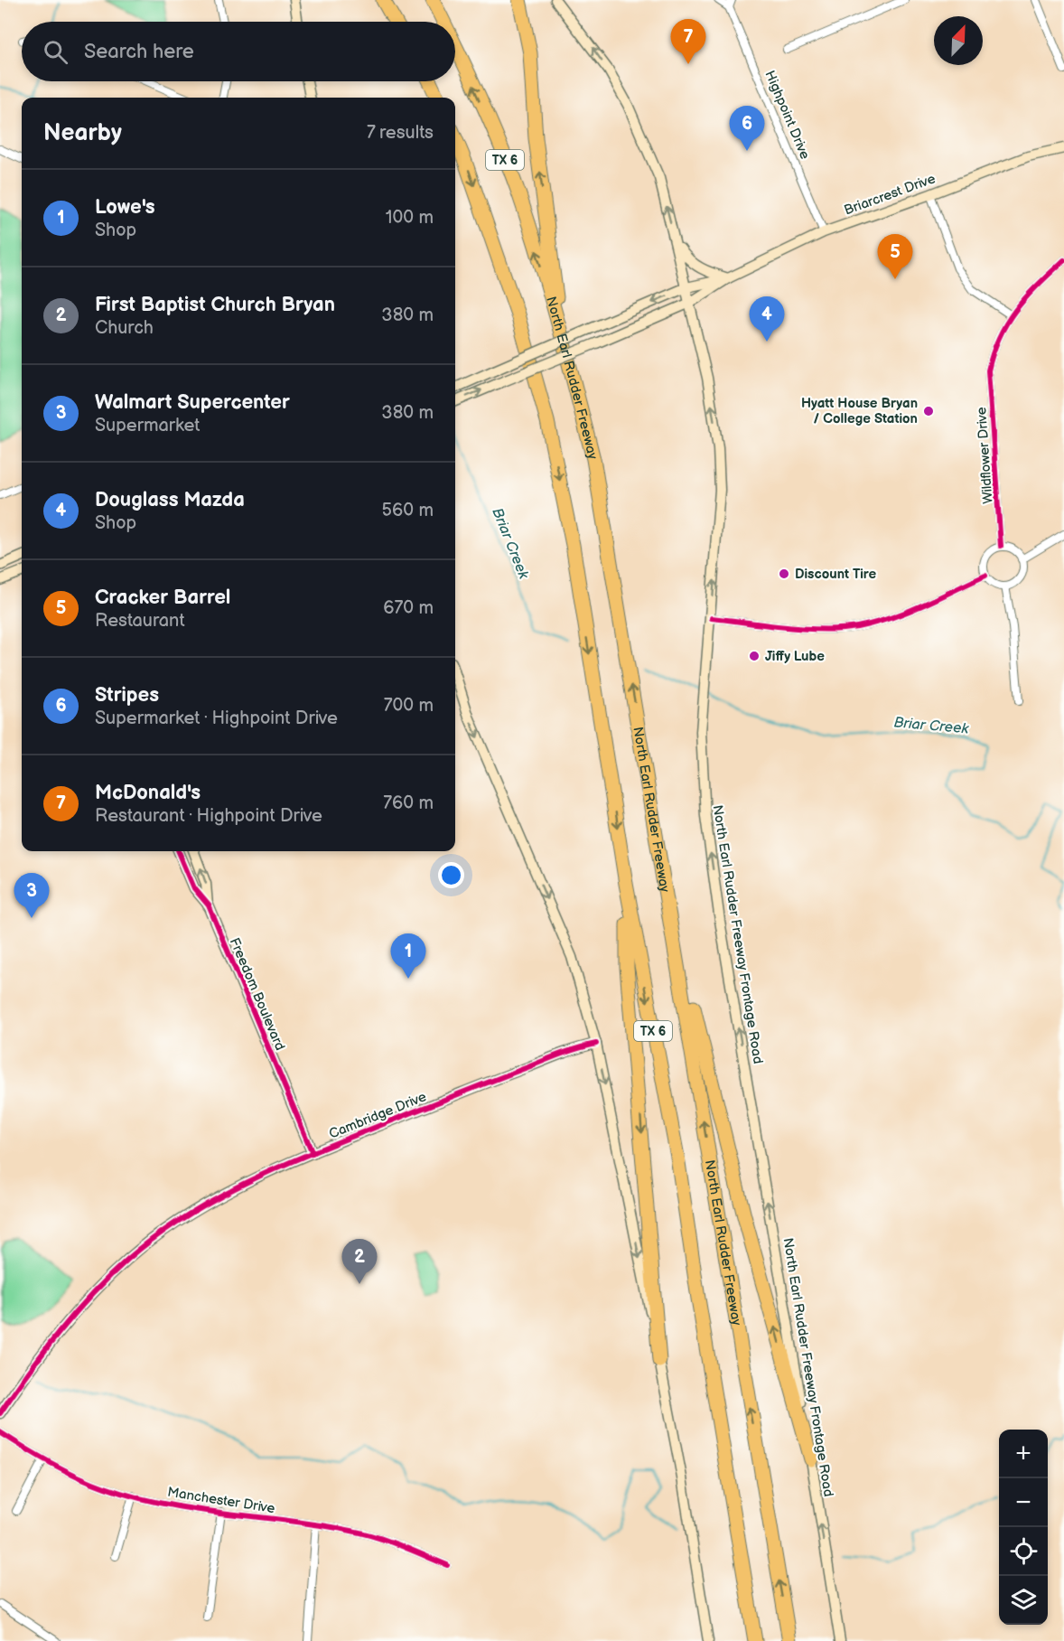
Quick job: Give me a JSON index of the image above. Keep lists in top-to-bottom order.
{
  "streets": {
    "highway": ["TX 6", "North Earl Rudder Freeway"],
    "main road": [
      "Briarcrest Drive",
      "North Earl Rudder Freeway Frontage Road",
      "Freedom Boulevard",
      "Cambridge Drive"
    ],
    "street": ["Highpoint Drive", "Wildflower Drive", "Manchester Drive"]
  },
  "crossings": [
    ["Highpoint Drive", "Briarcrest Drive"],
    ["Briarcrest Drive", "North Earl Rudder Freeway Frontage Road"],
    ["Freedom Boulevard", "Cambridge Drive"]
  ],
  "one_way": ["North Earl Rudder Freeway Frontage Road"],
  "water": ["Briar Creek"],
  "places": ["Hyatt House Bryan / College Station", "Discount Tire", "Jiffy Lube"],
  "north": "top right",
  "page": {
    "pins": [
      "7",
      "6",
      "5",
      "4",
      "3",
      "1",
      "2"
    ],
    "search": "Search here",
    "heading": ["Nearby", "7 results"],
    "list": [
      {
        "mark": "1",
        "name": "Lowe's",
        "note": "Shop",
        "value": "100 m"
      },
      {
        "mark": "2",
        "name": "First Baptist Church Bryan",
        "note": "Church",
        "value": "380 m"
      },
      {
        "mark": "3",
        "name": "Walmart Supercenter",
        "note": "Supermarket",
        "value": "380 m"
      },
      {
        "mark": "4",
        "name": "Douglass Mazda",
        "note": "Shop",
        "value": "560 m"
      },
      {
        "mark": "5",
        "name": "Cracker Barrel",
        "note": "Restaurant",
        "value": "670 m"
      },
      {
        "mark": "6",
        "name": "Stripes",
        "note": "Supermarket · Highpoint Drive",
        "value": "700 m"
      },
      {
        "mark": "7",
        "name": "McDonald's",
        "note": "Restaurant · Highpoint Drive",
        "value": "760 m"
      }
    ],
    "map_buttons": ["+", "−"]
  }
}
